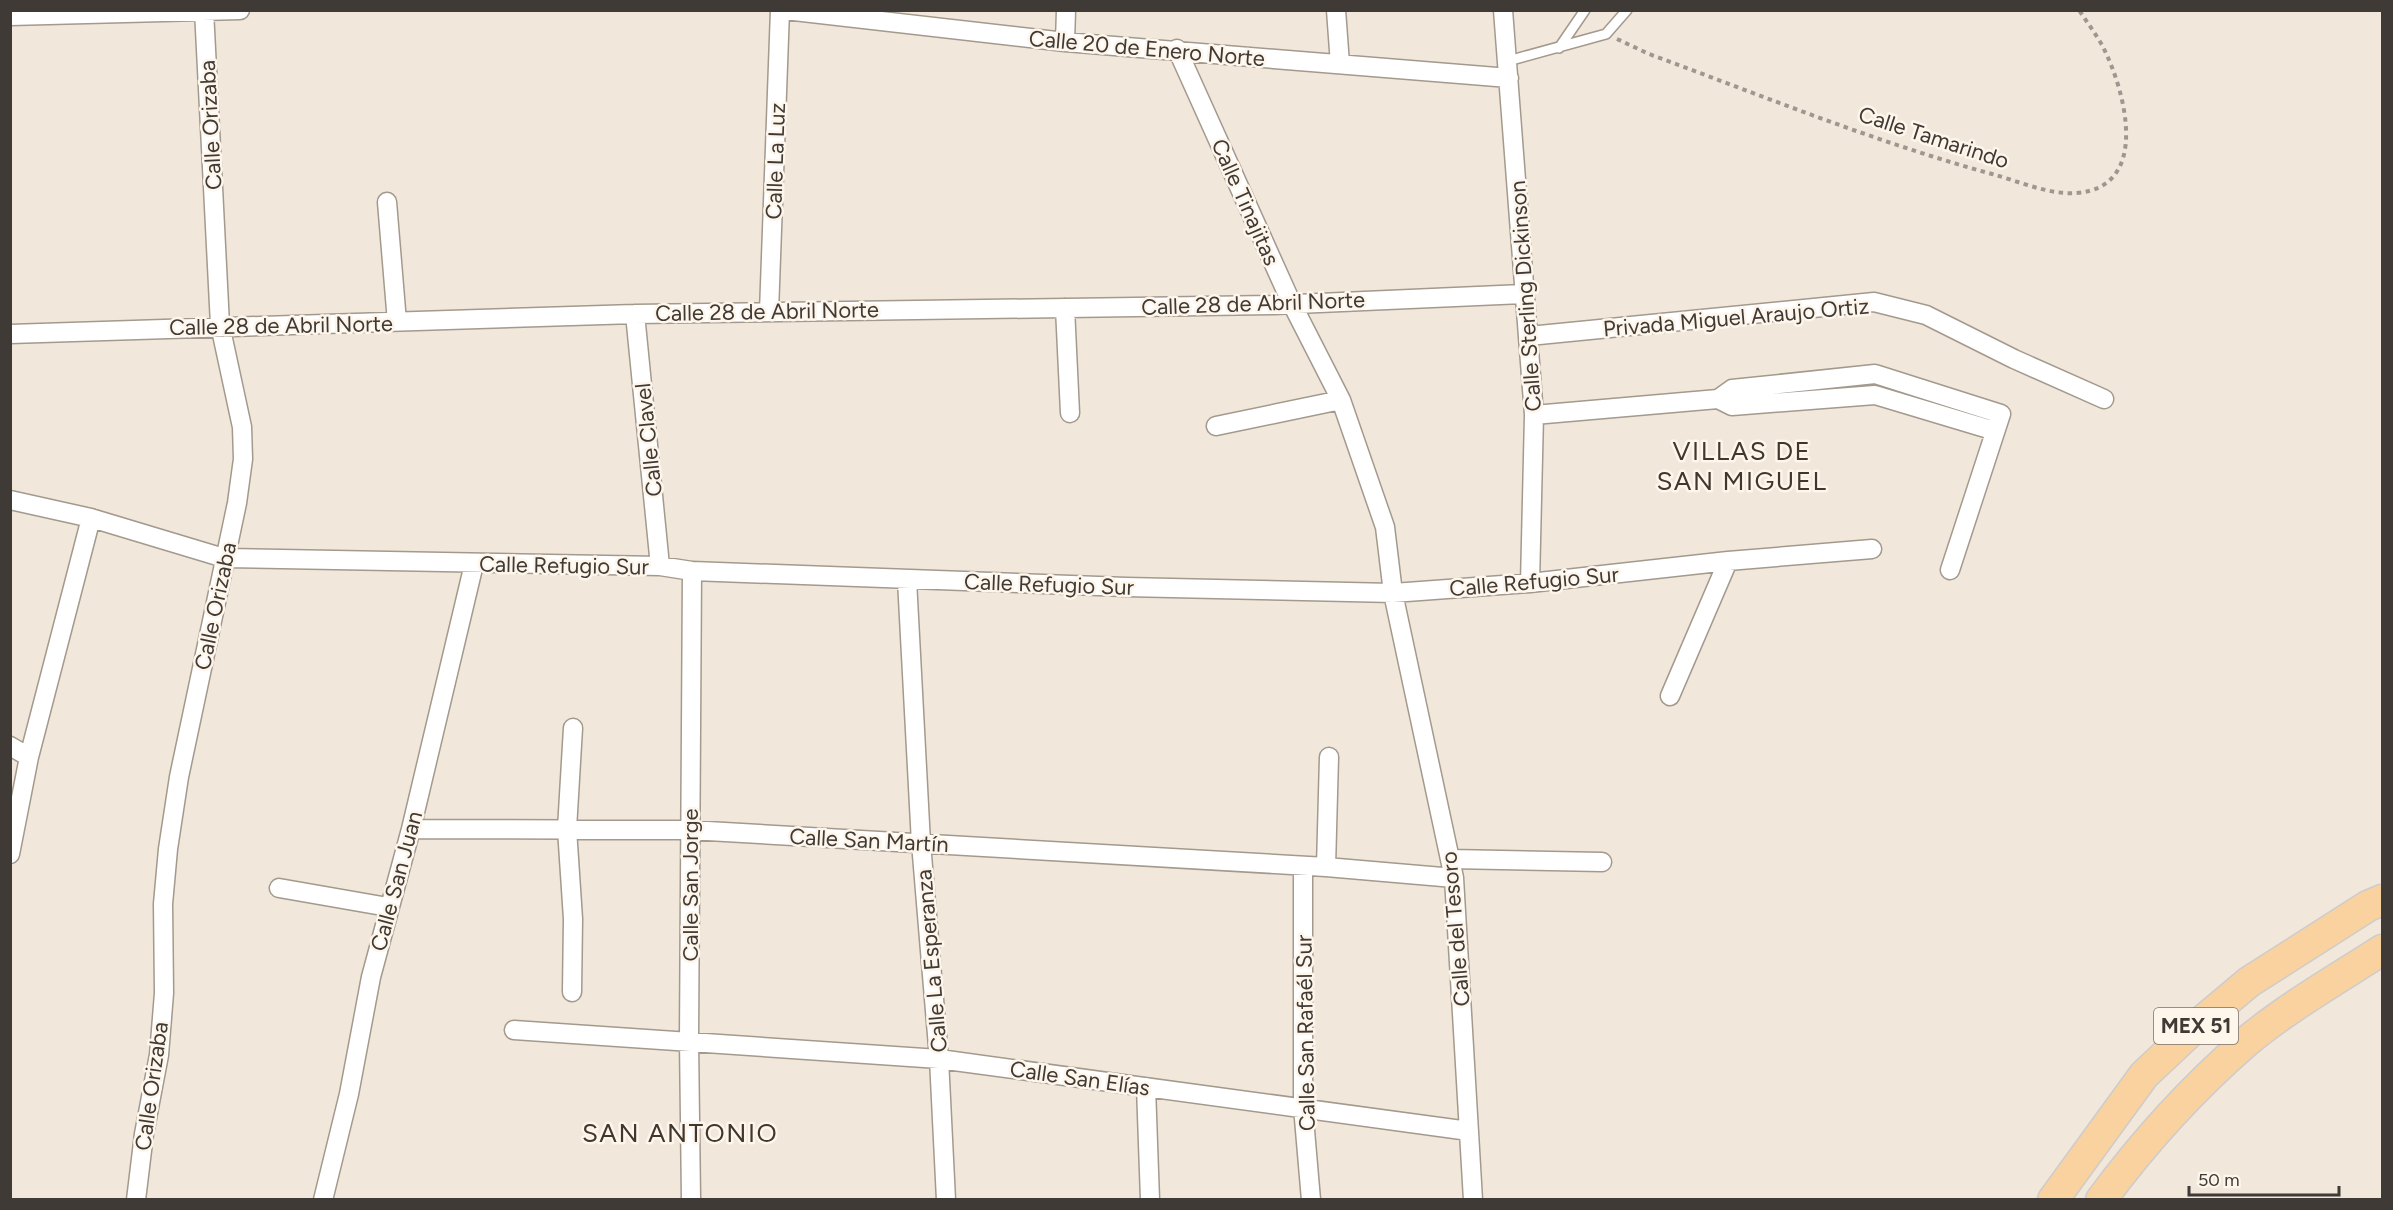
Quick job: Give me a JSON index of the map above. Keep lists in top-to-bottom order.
{
  "streets": {
    "main road": ["MEX 51"],
    "street": [
      "Calle 20 de Enero Norte",
      "Calle Orizaba",
      "Calle La Luz",
      "Calle Tinajitas",
      "Calle Sterling Dickinson",
      "Calle 28 de Abril Norte",
      "Privada Miguel Araujo Ortiz",
      "Calle Clavel",
      "Calle Refugio Sur",
      "Calle San Martín",
      "Calle San Juan",
      "Calle San Jorge",
      "Calle del Tesoro",
      "Calle La Esperanza",
      "Calle San Rafaél Sur",
      "Calle San Elías"
    ],
    "path": ["Calle Tamarindo"]
  },
  "crossings": [
    ["Calle 20 de Enero Norte", "Calle La Luz"],
    ["Calle 20 de Enero Norte", "Calle Tinajitas"],
    ["Calle 20 de Enero Norte", "Calle Sterling Dickinson"],
    ["Calle Orizaba", "Calle 28 de Abril Norte"],
    ["Calle Orizaba", "Calle Refugio Sur"],
    ["Calle La Luz", "Calle 28 de Abril Norte"],
    ["Calle Tinajitas", "Calle 28 de Abril Norte"],
    ["Calle Tinajitas", "Calle Refugio Sur"],
    ["Calle Tinajitas", "Calle del Tesoro"],
    ["Calle Sterling Dickinson", "Calle 28 de Abril Norte"],
    ["Calle Sterling Dickinson", "Privada Miguel Araujo Ortiz"],
    ["Calle Sterling Dickinson", "Calle Refugio Sur"],
    ["Calle 28 de Abril Norte", "Calle Clavel"],
    ["Calle Clavel", "Calle Refugio Sur"],
    ["Calle Refugio Sur", "Calle San Juan"],
    ["Calle Refugio Sur", "Calle San Jorge"],
    ["Calle Refugio Sur", "Calle del Tesoro"],
    ["Calle Refugio Sur", "Calle La Esperanza"],
    ["Calle San Martín", "Calle San Juan"],
    ["Calle San Martín", "Calle San Jorge"],
    ["Calle San Martín", "Calle del Tesoro"],
    ["Calle San Martín", "Calle La Esperanza"],
    ["Calle San Martín", "Calle San Rafaél Sur"],
    ["Calle San Jorge", "Calle San Elías"],
    ["Calle del Tesoro", "Calle San Elías"],
    ["Calle La Esperanza", "Calle San Elías"],
    ["Calle San Rafaél Sur", "Calle San Elías"]
  ],
  "districts": ["VILLAS DE SAN MIGUEL", "SAN ANTONIO"],
  "scale_bar": "50 m"
}
